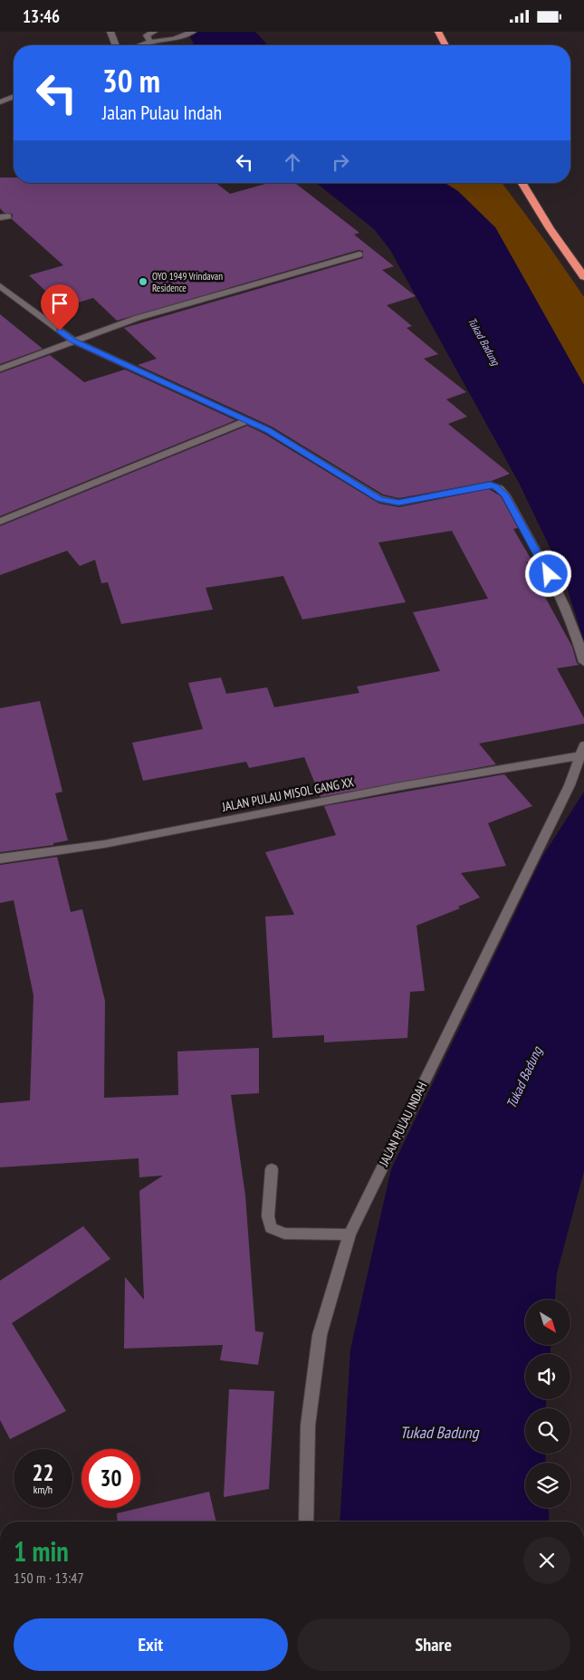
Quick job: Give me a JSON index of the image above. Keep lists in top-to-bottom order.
{
  "streets": {
    "street": ["JALAN PULAU MISOL GANG XX", "JALAN PULAU INDAH"]
  },
  "crossings": [
    ["JALAN PULAU MISOL GANG XX", "JALAN PULAU INDAH"]
  ],
  "water": ["Tukad Badung"],
  "places": ["OYO 1949 Vrindavan Residence"],
  "north": "bottom right",
  "page": {
    "status": "13:46",
    "turn": ["30 m", "Jalan Pulau Indah"],
    "speed": "22 km/h",
    "limit": "30",
    "heading": ["1 min", "150 m · 13:47"],
    "buttons": ["Exit", "Share"]
  }
}
